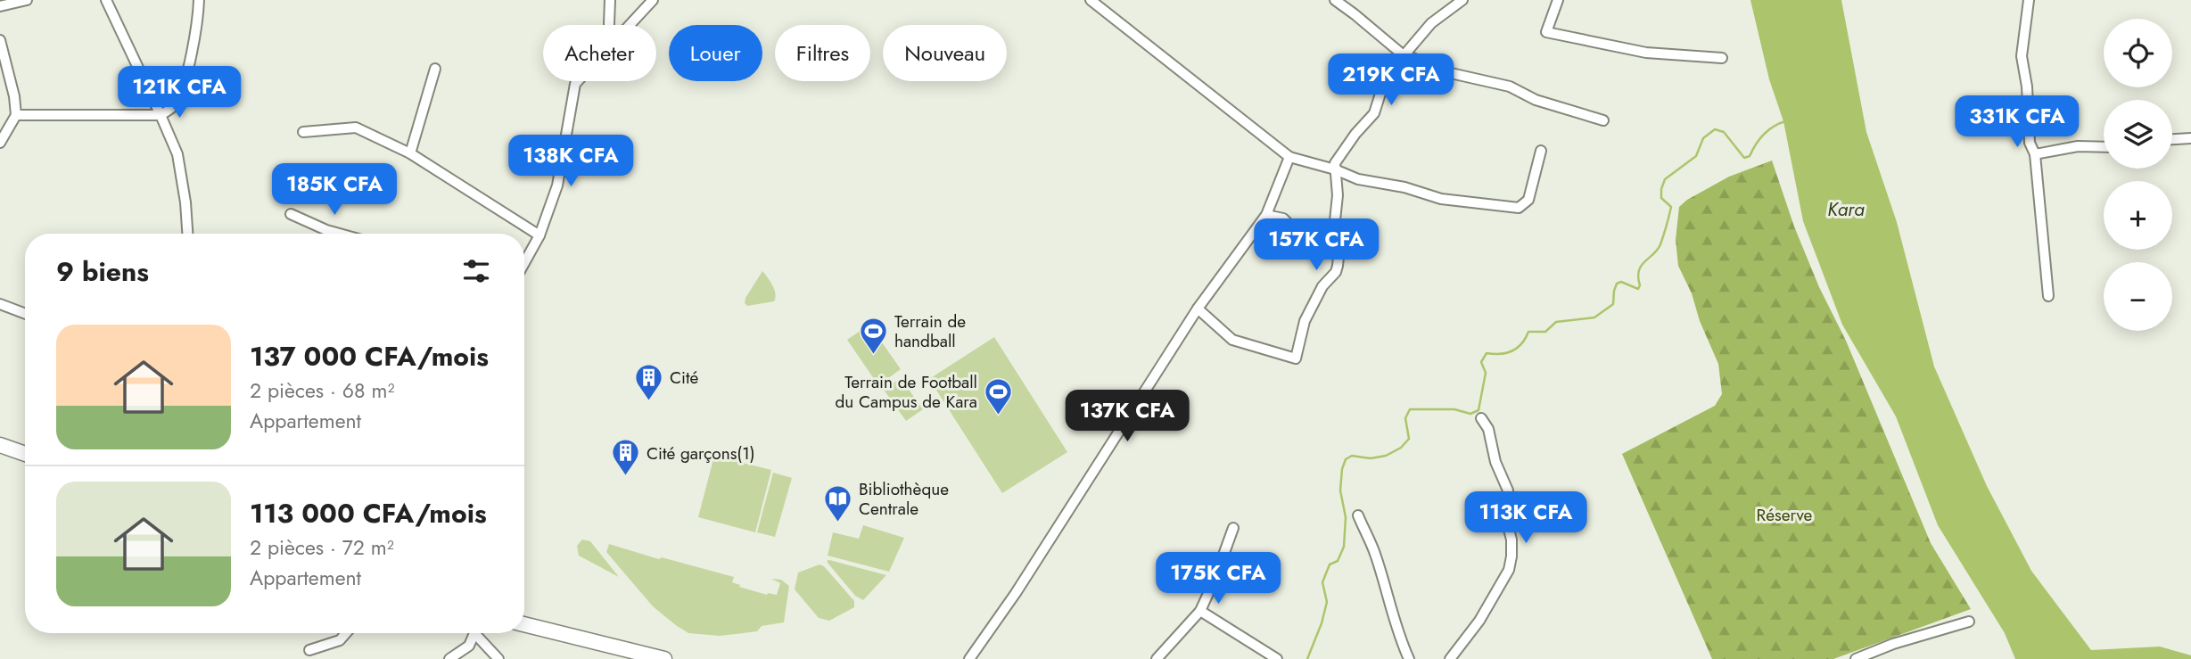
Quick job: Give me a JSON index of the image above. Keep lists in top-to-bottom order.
{
  "water": ["Kara"],
  "parks": ["Réserve"],
  "places": {
    "sports": ["Terrain de handball", "Terrain de Football du Campus de Kara"],
    "building": ["Cité", "Cité garçons(1)"],
    "library": ["Bibliothèque Centrale"]
  },
  "page": {
    "map_buttons": ["+", "−"],
    "chip": [
      "Acheter",
      "Louer",
      "Filtres",
      "Nouveau"
    ],
    "price": [
      "219K CFA",
      "121K CFA",
      "331K CFA",
      "138K CFA",
      "185K CFA",
      "157K CFA",
      "137K CFA",
      "113K CFA",
      "175K CFA"
    ],
    "heading": "9 biens",
    "list": [
      {
        "name": "137 000 CFA/mois",
        "note": "2 pièces · 68 m² · Appartement"
      },
      {
        "name": "113 000 CFA/mois",
        "note": "2 pièces · 72 m² · Appartement"
      }
    ]
  }
}
